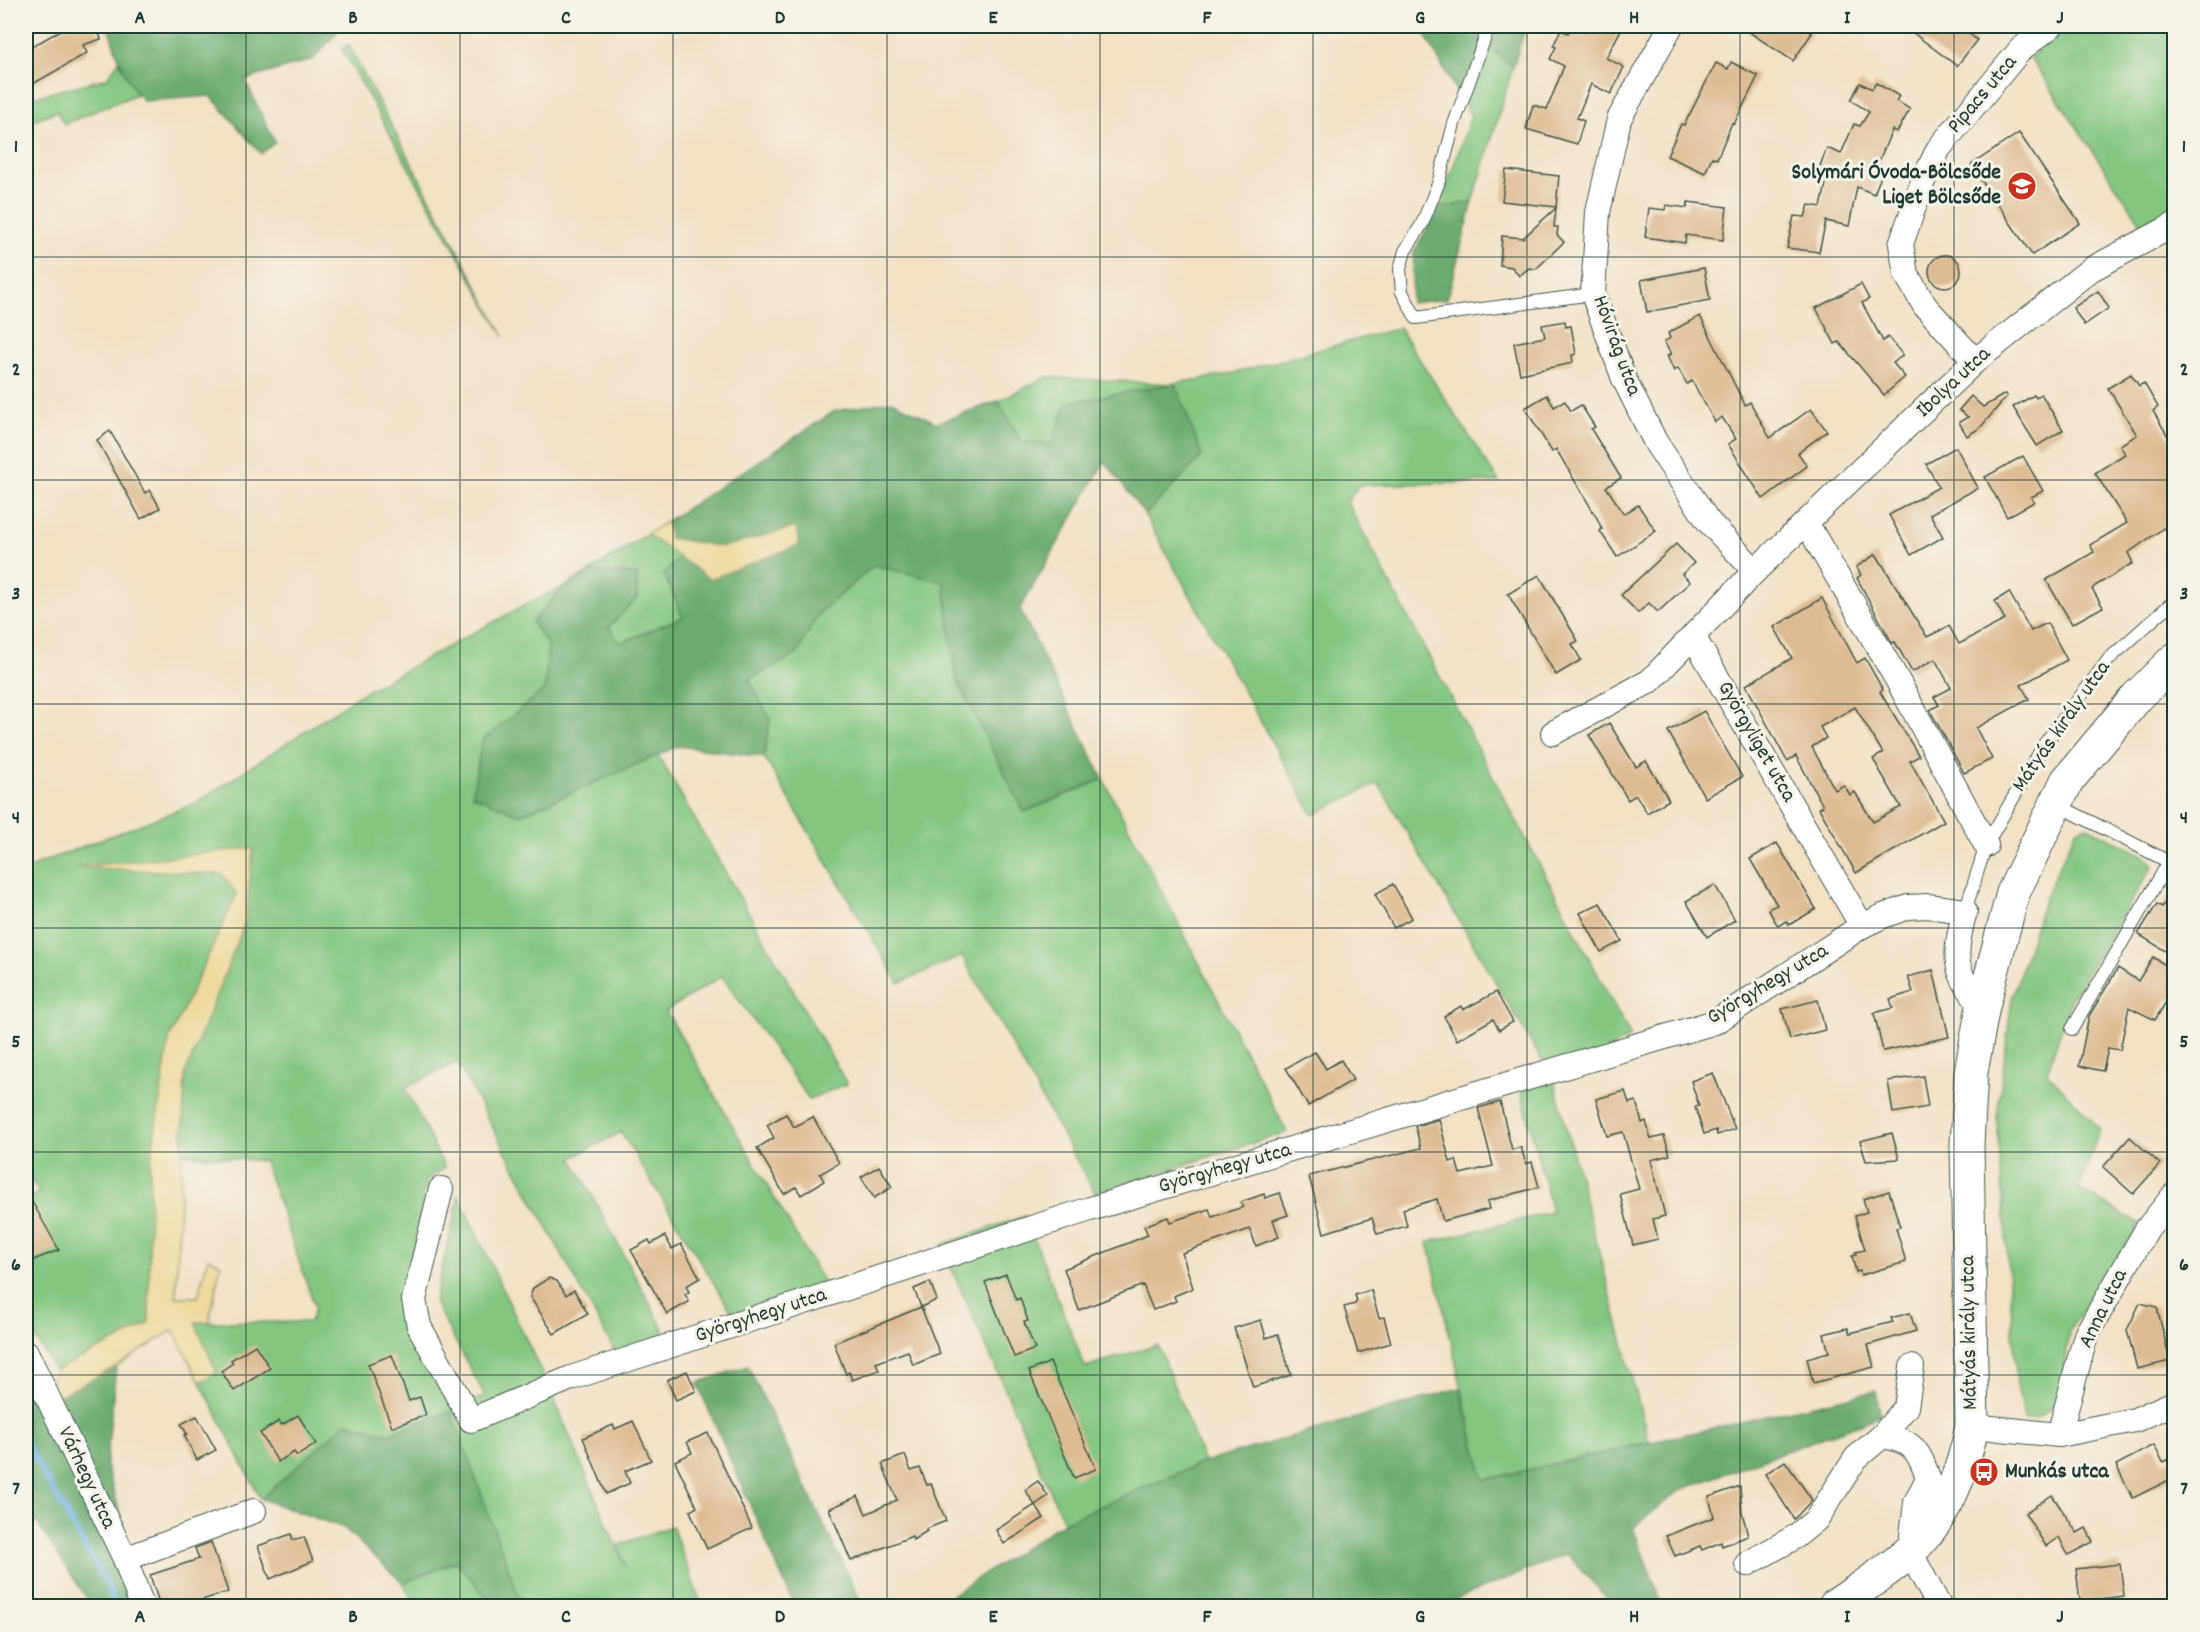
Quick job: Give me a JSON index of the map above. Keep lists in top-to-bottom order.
{
  "streets": {
    "main road": ["Mátyás király utca"],
    "street": [
      "Pipacs utca",
      "Hóvirág utca",
      "Ibolya utca",
      "Györgyliget utca",
      "Györgyhegy utca",
      "Anna utca",
      "Várhegy utca"
    ]
  },
  "crossings": [
    ["Pipacs utca", "Ibolya utca"],
    ["Hóvirág utca", "Ibolya utca"],
    ["Mátyás király utca", "Györgyhegy utca"],
    ["Györgyliget utca", "Györgyhegy utca"]
  ],
  "places": {
    "school or university": ["Solymári Óvoda-Bölcsőde Liget Bölcsőde"],
    "bus stop": ["Munkás utca"]
  },
  "grid": {
    "columns": [
      "A",
      "B",
      "C",
      "D",
      "E",
      "F",
      "G",
      "H",
      "I",
      "J"
    ],
    "rows": [
      "1",
      "2",
      "3",
      "4",
      "5",
      "6",
      "7"
    ]
  }
}
